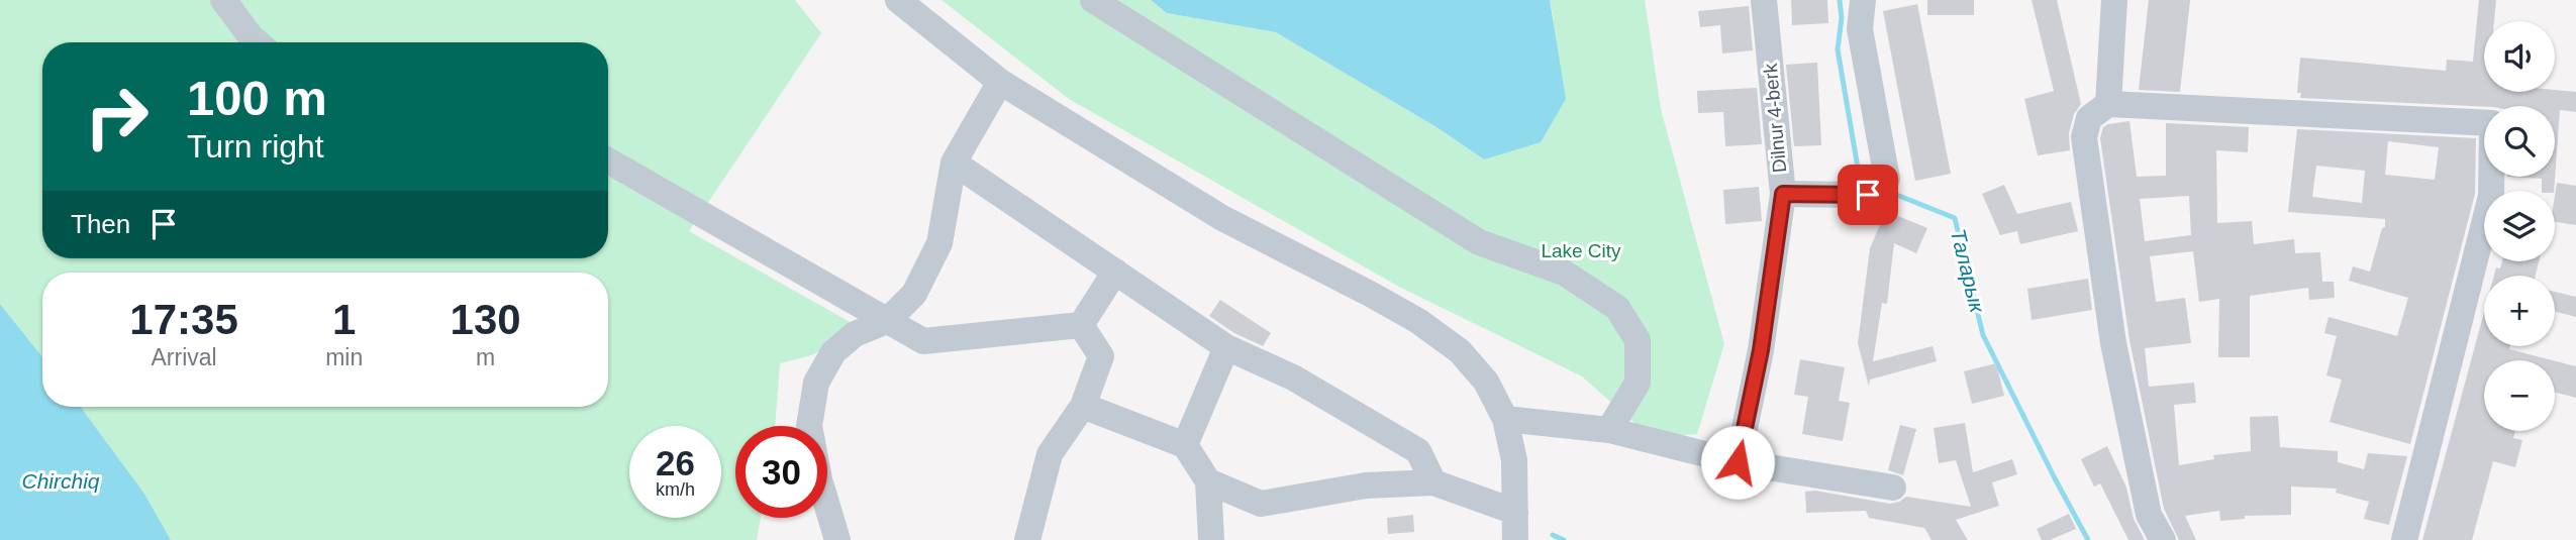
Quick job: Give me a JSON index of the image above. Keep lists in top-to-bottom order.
{
  "streets": {
    "street": ["Dilnur 4-berk"]
  },
  "water": ["Таларык", "Chirchiq"],
  "parks": ["Lake City"],
  "page": {
    "map_buttons": ["+", "−"],
    "turn": ["100 m", "Turn right"],
    "then": "Then",
    "eta": [
      "17:35",
      "Arrival",
      "1",
      "min",
      "130",
      "m"
    ],
    "speed": "26 km/h",
    "limit": "30"
  }
}
